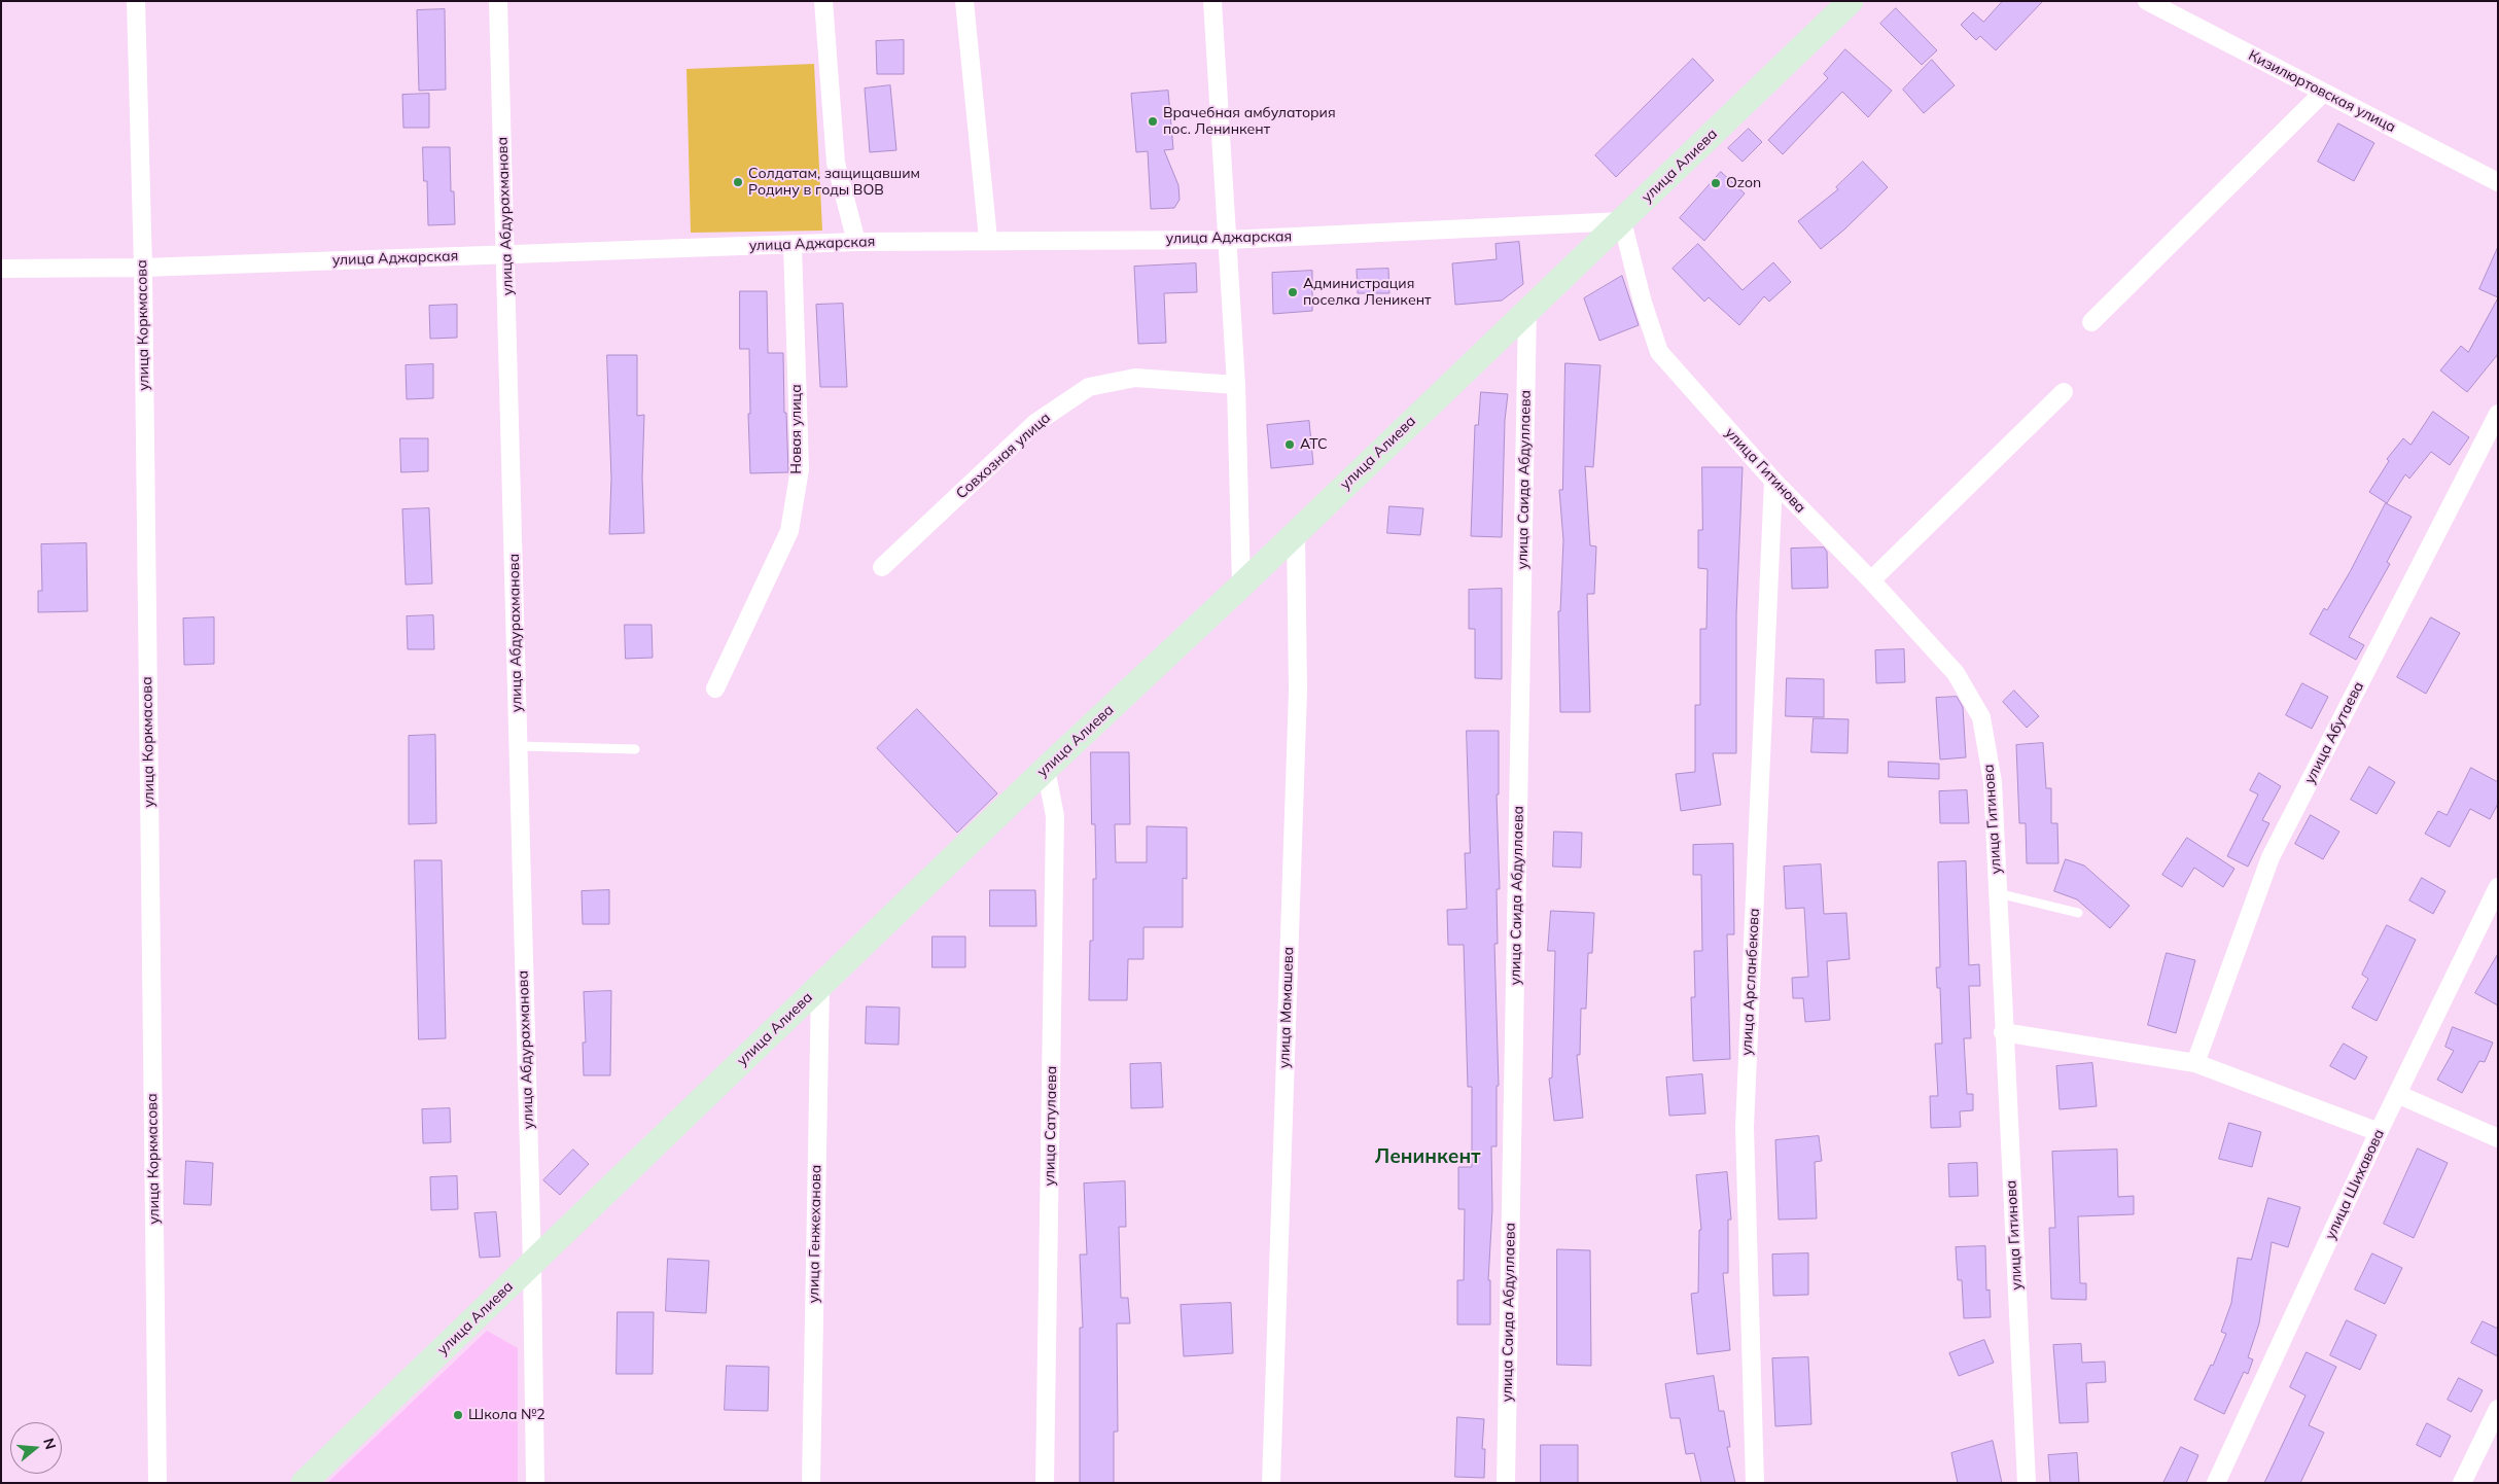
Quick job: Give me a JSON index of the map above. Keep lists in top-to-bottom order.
{
  "streets": {
    "street": [
      "Кизилюртовская улица",
      "улица Алиева",
      "улица Абдурахманова",
      "улица Аджарская",
      "улица Коркмасова",
      "Новая улица",
      "Совхозная улица",
      "улица Гитинова",
      "улица Саида Абдуллаева",
      "улица Абутаева",
      "улица Арсланбекова",
      "улица Мамашева",
      "улица Сатулаева",
      "улица Шихавова",
      "улица Генжеханова"
    ]
  },
  "crossings": [
    ["улица Алиева", "улица Абдурахманова"],
    ["улица Алиева", "улица Аджарская"],
    ["улица Алиева", "улица Гитинова"],
    ["улица Алиева", "улица Саида Абдуллаева"],
    ["улица Алиева", "улица Мамашева"],
    ["улица Алиева", "улица Сатулаева"],
    ["улица Алиева", "улица Генжеханова"],
    ["улица Абдурахманова", "улица Аджарская"],
    ["улица Аджарская", "улица Коркмасова"],
    ["улица Аджарская", "Новая улица"],
    ["улица Аджарская", "улица Гитинова"],
    ["улица Гитинова", "улица Арсланбекова"]
  ],
  "districts": ["Ленинкент"],
  "places": [
    "Врачебная амбулатория пос. Ленинкент",
    "Солдатам, защищавшим Родину в годы ВОВ",
    "Ozon",
    "Администрация поселка Леникент",
    "АТС",
    "Школа №2"
  ],
  "north": "right"
}
